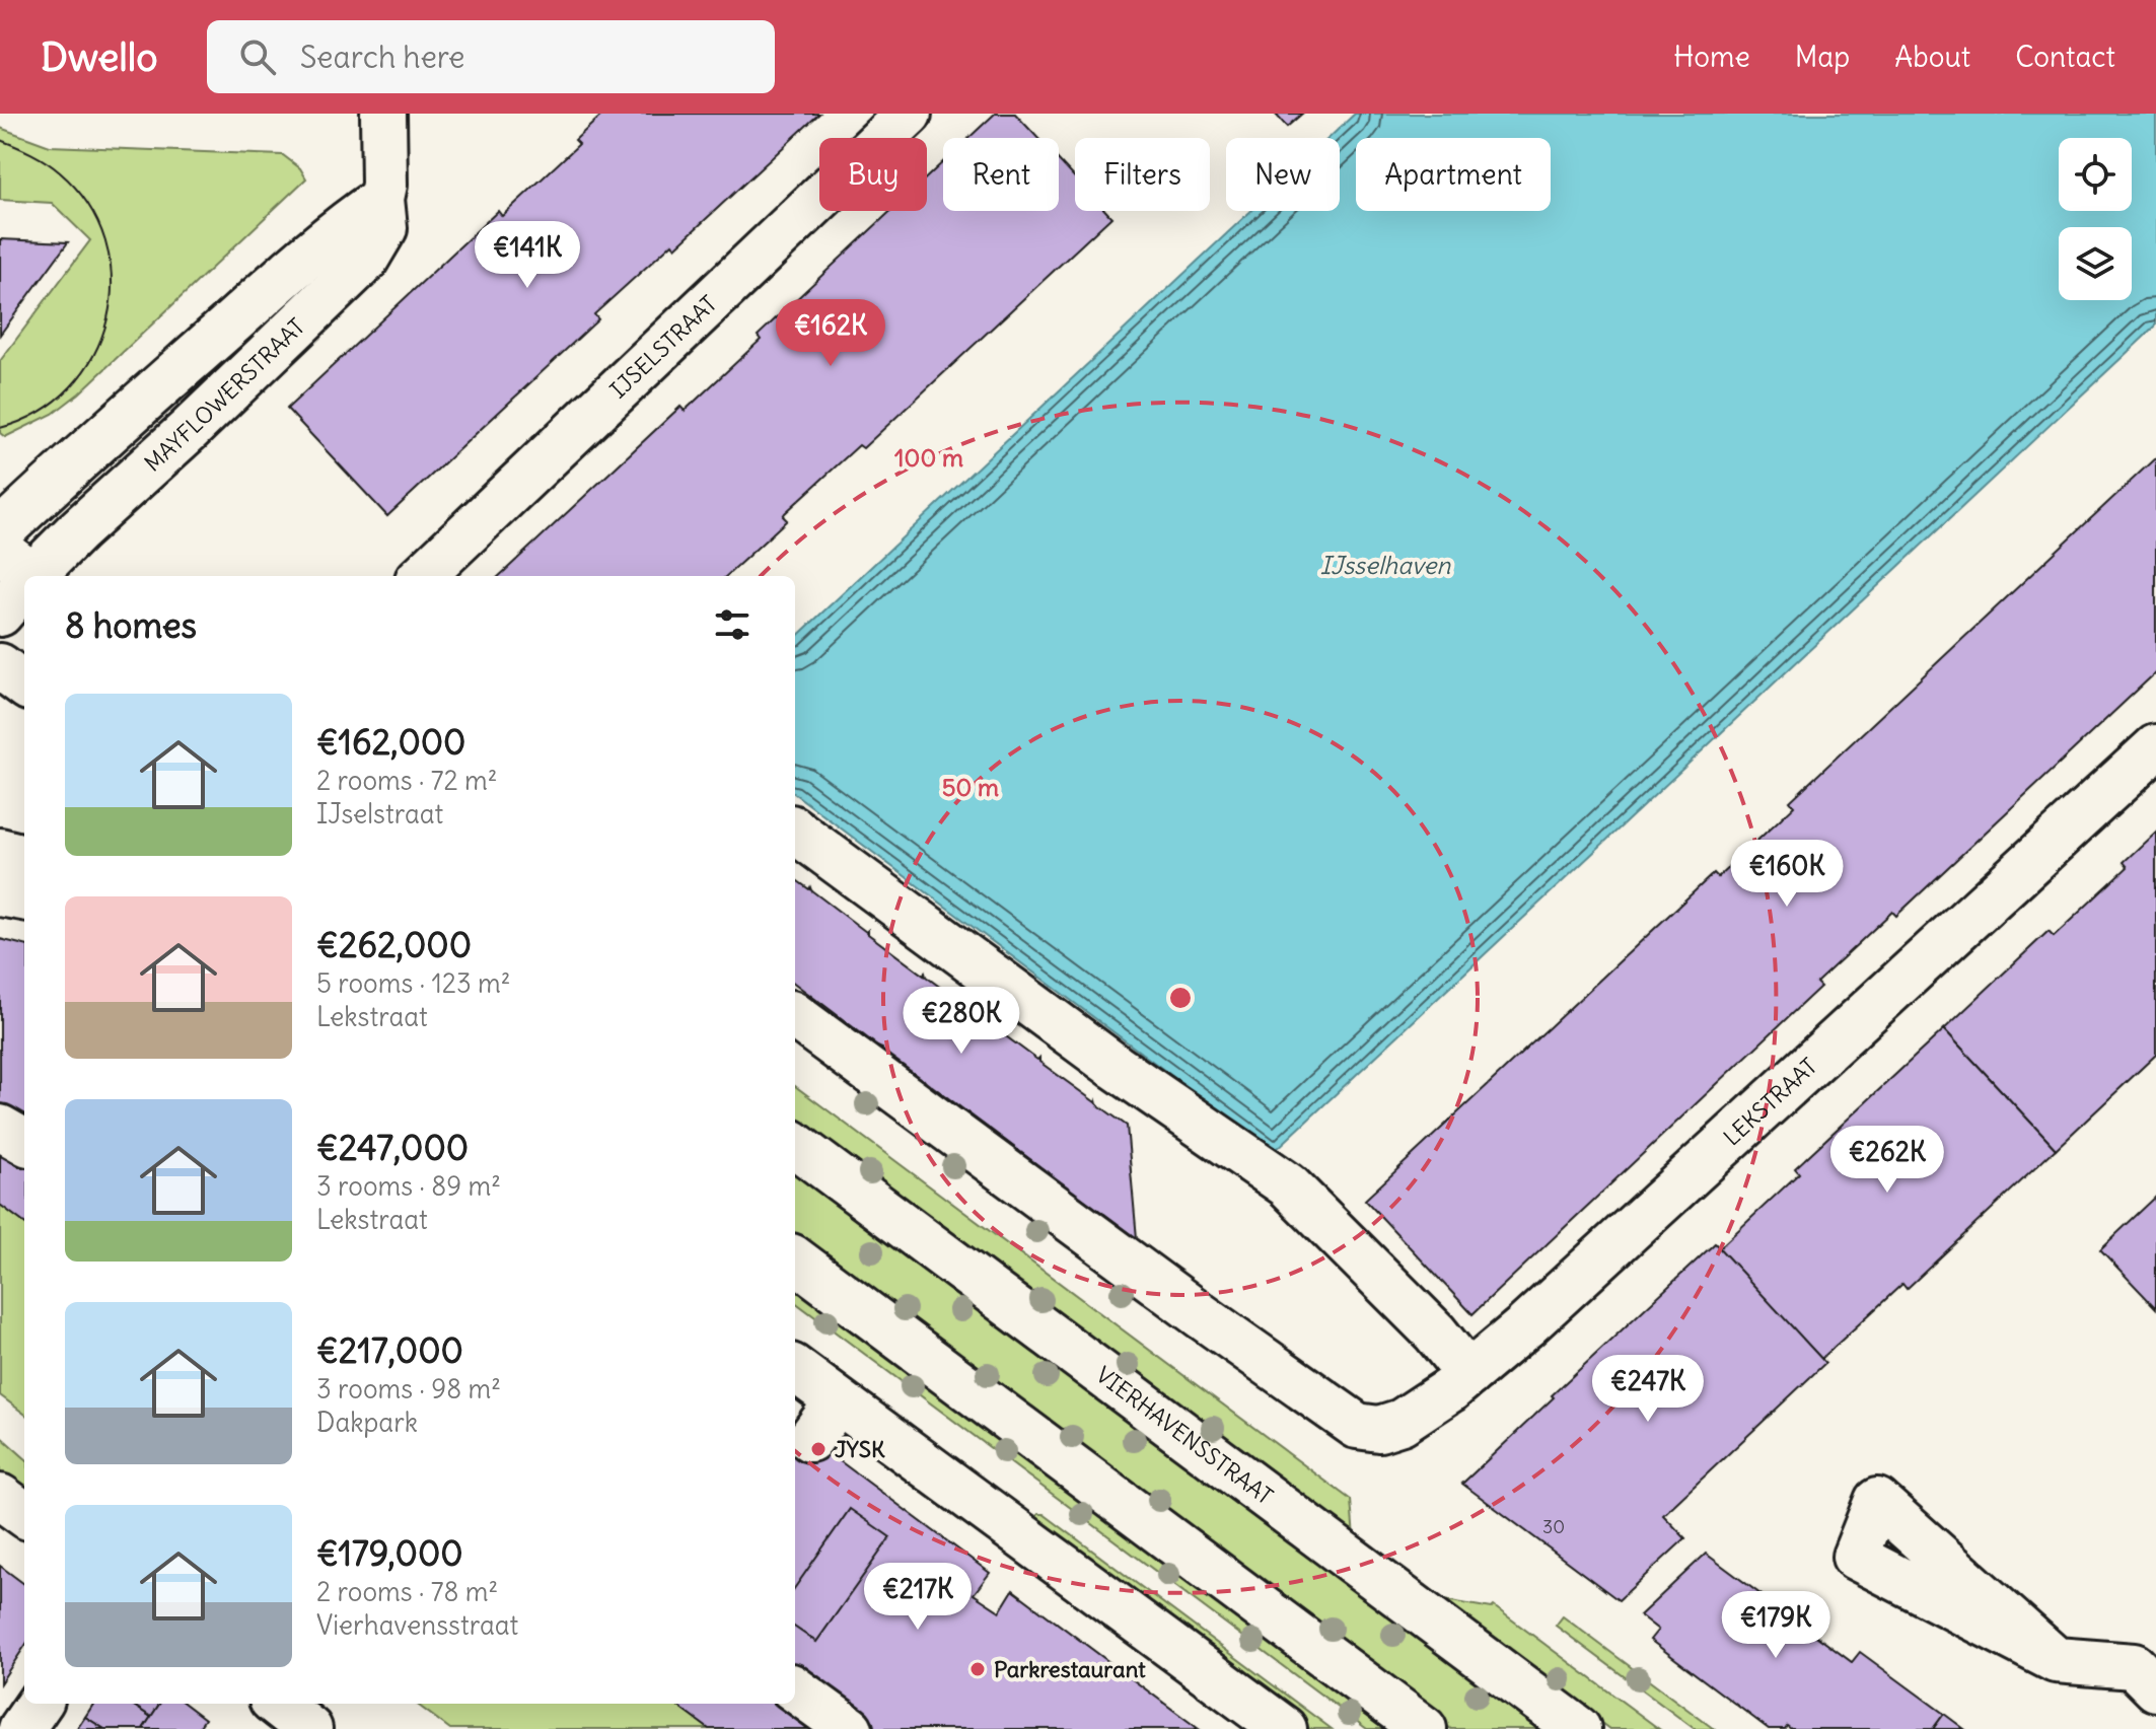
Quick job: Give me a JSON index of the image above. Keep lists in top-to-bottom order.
{
  "streets": {
    "street": [
      "IJSELSTRAAT",
      "MAYFLOWERSTRAAT",
      "LEKSTRAAT",
      "VIERHAVENSSTRAAT"
    ]
  },
  "water": ["IJsselhaven"],
  "places": ["JYSK", "Parkrestaurant"],
  "house_numbers": ["30"],
  "page": {
    "header": "Dwello",
    "search": "Search here",
    "nav": [
      "Home",
      "Map",
      "About",
      "Contact"
    ],
    "chip": [
      "Buy",
      "Rent",
      "Filters",
      "New",
      "Apartment"
    ],
    "price": [
      "€141K",
      "€162K",
      "€160K",
      "€280K",
      "€262K",
      "€247K",
      "€217K",
      "€179K"
    ],
    "heading": "8 homes",
    "list": [
      {
        "name": "€162,000",
        "note": "2 rooms · 72 m² · IJselstraat"
      },
      {
        "name": "€262,000",
        "note": "5 rooms · 123 m² · Lekstraat"
      },
      {
        "name": "€247,000",
        "note": "3 rooms · 89 m² · Lekstraat"
      },
      {
        "name": "€217,000",
        "note": "3 rooms · 98 m² · Dakpark"
      },
      {
        "name": "€179,000",
        "note": "2 rooms · 78 m² · Vierhavensstraat"
      }
    ]
  },
  "rings": ["100 m", "50 m"]
}
